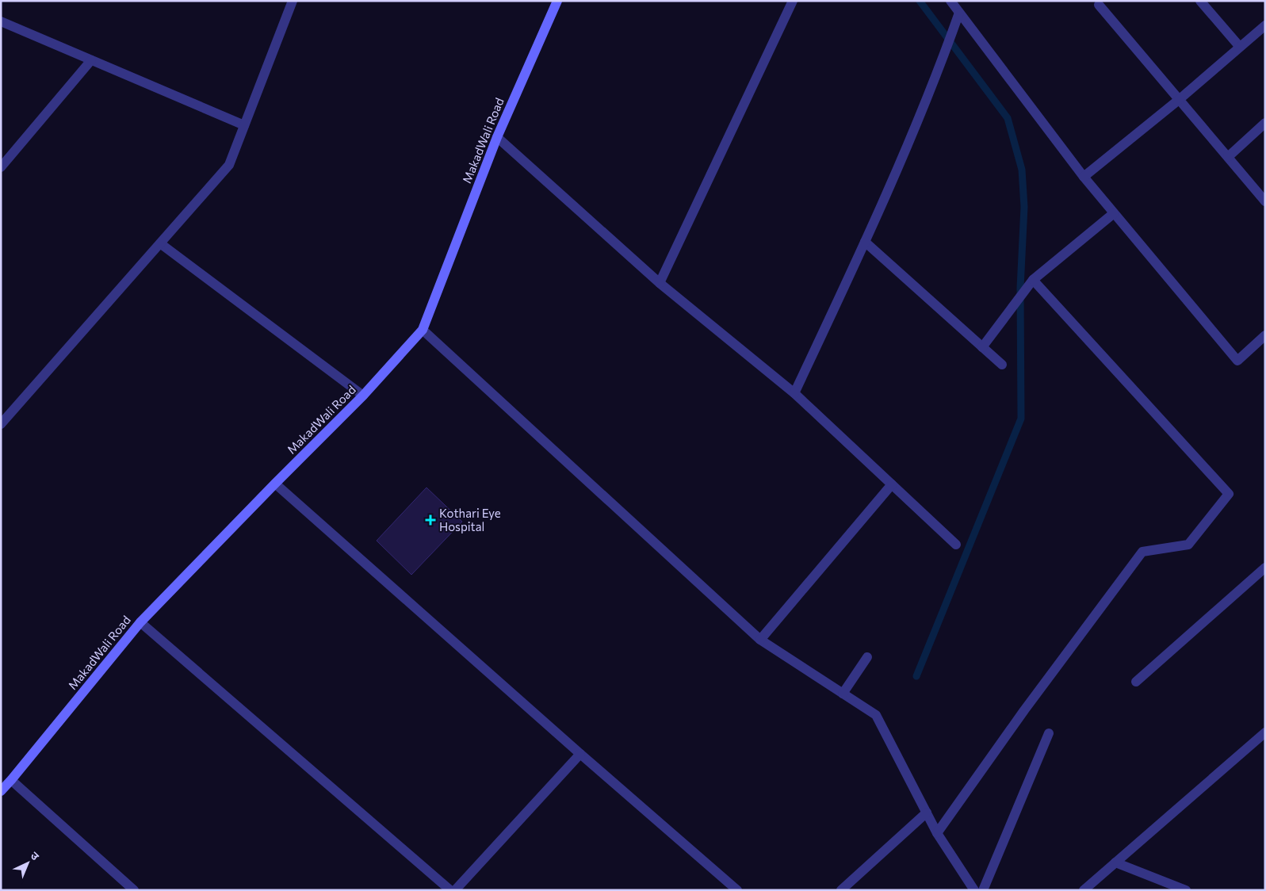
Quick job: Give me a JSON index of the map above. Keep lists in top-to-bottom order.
{
  "streets": {
    "street": ["MakadWali Road"]
  },
  "places": {
    "health": ["Kothari Eye Hospital"]
  },
  "north": "top right"
}
